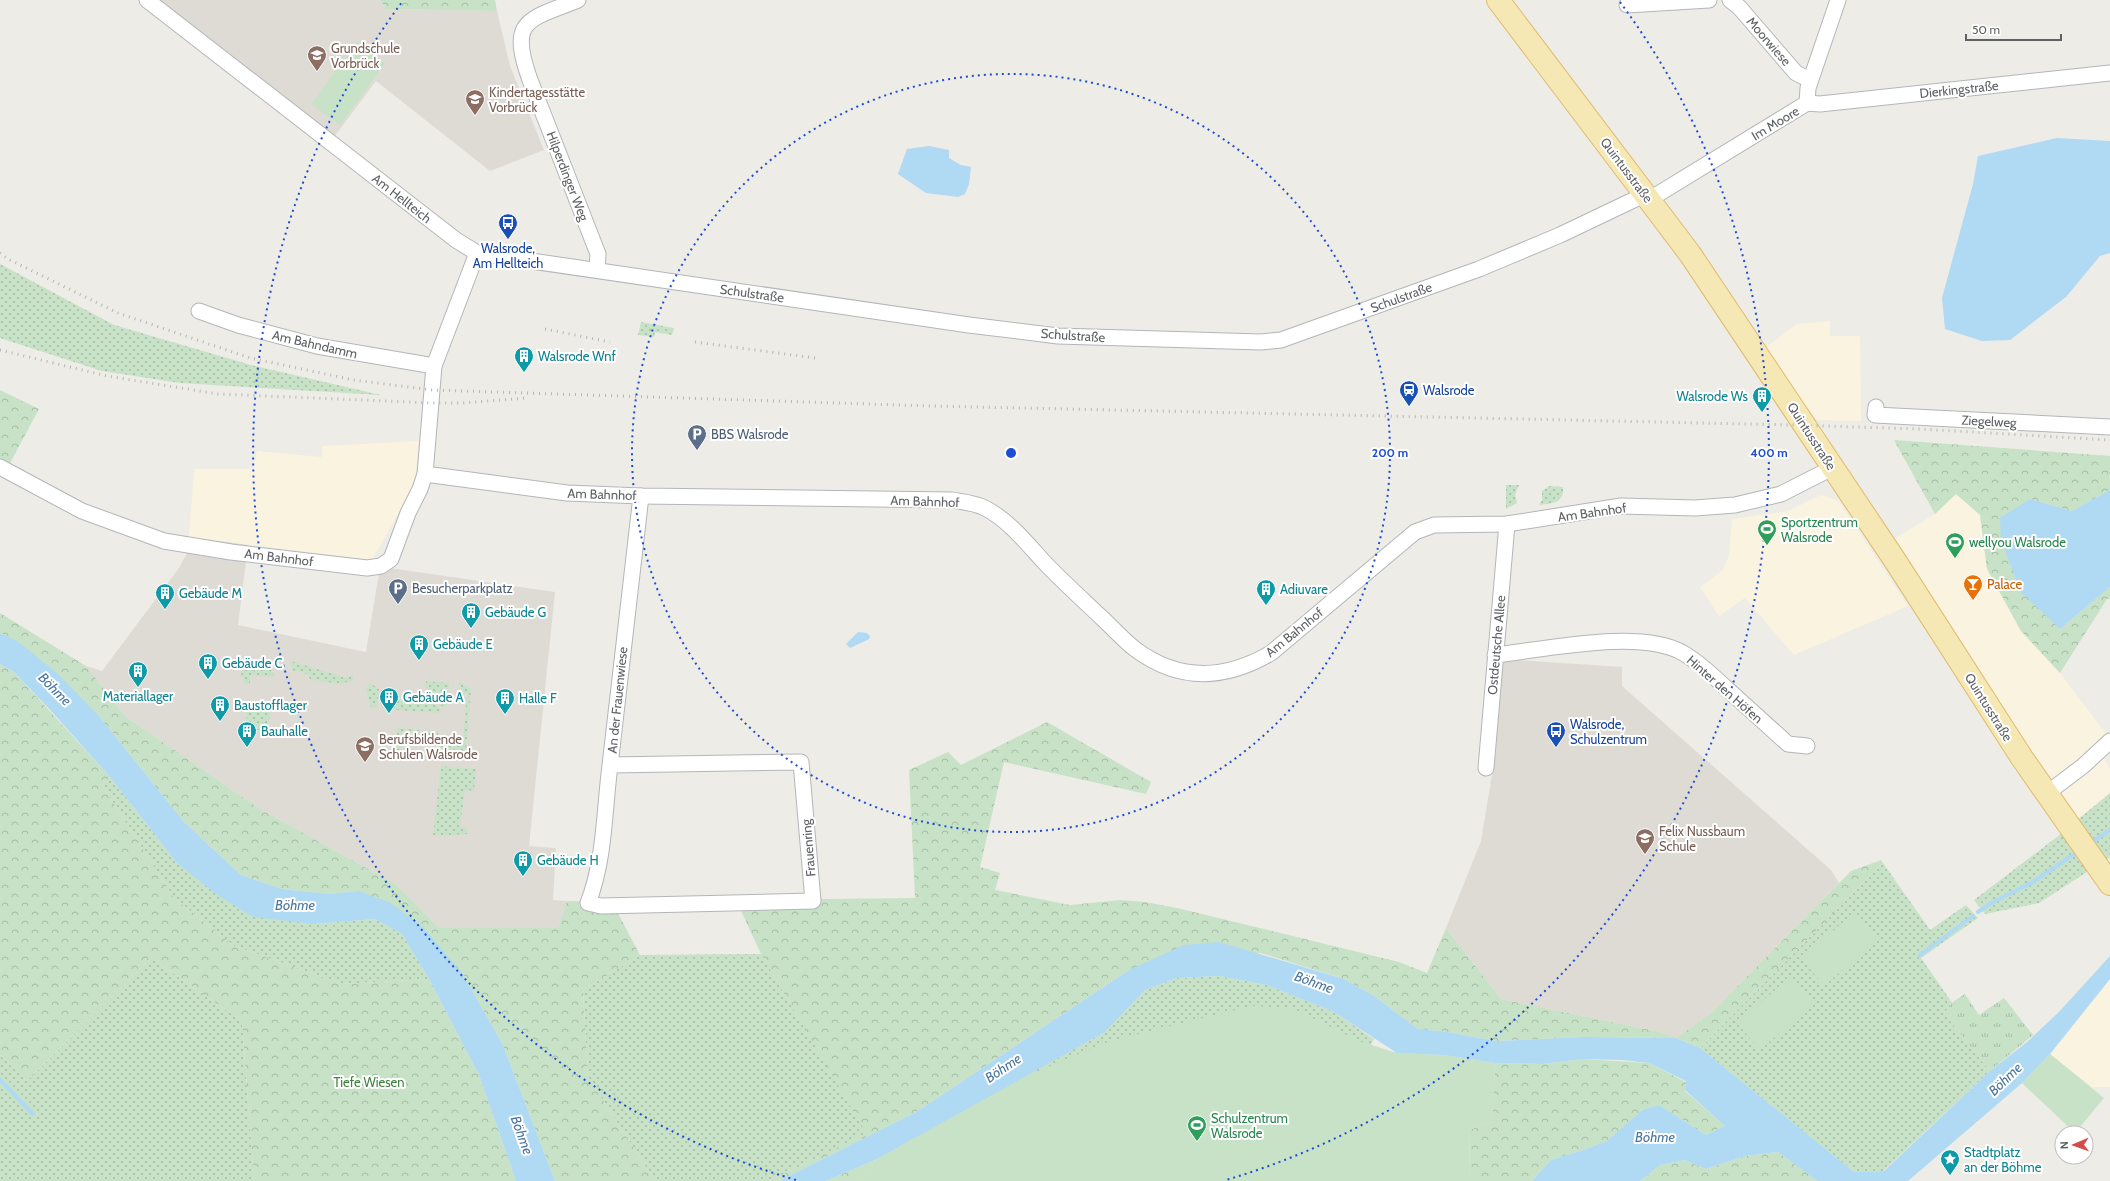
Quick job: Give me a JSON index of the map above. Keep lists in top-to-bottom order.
{
  "streets": {
    "main road": ["Quintusstraße"],
    "street": [
      "Moorwiese",
      "Dierkingstraße",
      "Im Moore",
      "Hilperdinger Weg",
      "Am Hellteich",
      "Schulstraße",
      "Am Bahndamm",
      "Ziegelweg",
      "Am Bahnhof",
      "Ostdeutsche Allee",
      "Hinter den Höfen",
      "An der Frauenwiese",
      "Frauenring"
    ]
  },
  "crossings": [
    ["Moorwiese", "Im Moore"],
    ["Dierkingstraße", "Im Moore"],
    ["Im Moore", "Quintusstraße"],
    ["Im Moore", "Schulstraße"],
    ["Quintusstraße", "Schulstraße"],
    ["Quintusstraße", "Am Bahnhof"],
    ["Hilperdinger Weg", "Schulstraße"],
    ["Am Hellteich", "Schulstraße"],
    ["Am Bahnhof", "Ostdeutsche Allee"],
    ["Am Bahnhof", "An der Frauenwiese"],
    ["Ostdeutsche Allee", "Hinter den Höfen"],
    ["An der Frauenwiese", "Frauenring"]
  ],
  "water": ["Böhme"],
  "parks": ["Tiefe Wiesen"],
  "places": {
    "school or university": [
      "Grundschule Vorbrück",
      "Kindertagesstätte Vorbrück",
      "Berufsbildende Schulen Walsrode",
      "Felix Nussbaum Schule"
    ],
    "bus stop": ["Walsrode, Am Hellteich", "Walsrode, Schulzentrum"],
    "building": [
      "Walsrode Wnf",
      "Walsrode Ws",
      "Adiuvare",
      "Gebäude M",
      "Gebäude G",
      "Gebäude E",
      "Gebäude C",
      "Materiallager",
      "Gebäude A",
      "Halle F",
      "Baustofflager",
      "Bauhalle",
      "Gebäude H"
    ],
    "station": ["Walsrode"],
    "parking": ["BBS Walsrode", "Besucherparkplatz"],
    "sports": ["Sportzentrum Walsrode", "wellyou Walsrode", "Schulzentrum Walsrode"],
    "bar": ["Palace"],
    "place": ["Stadtplatz an der Böhme"]
  },
  "scale_bar": "50 m",
  "north": "left",
  "rings": ["200 m", "400 m"]
}
